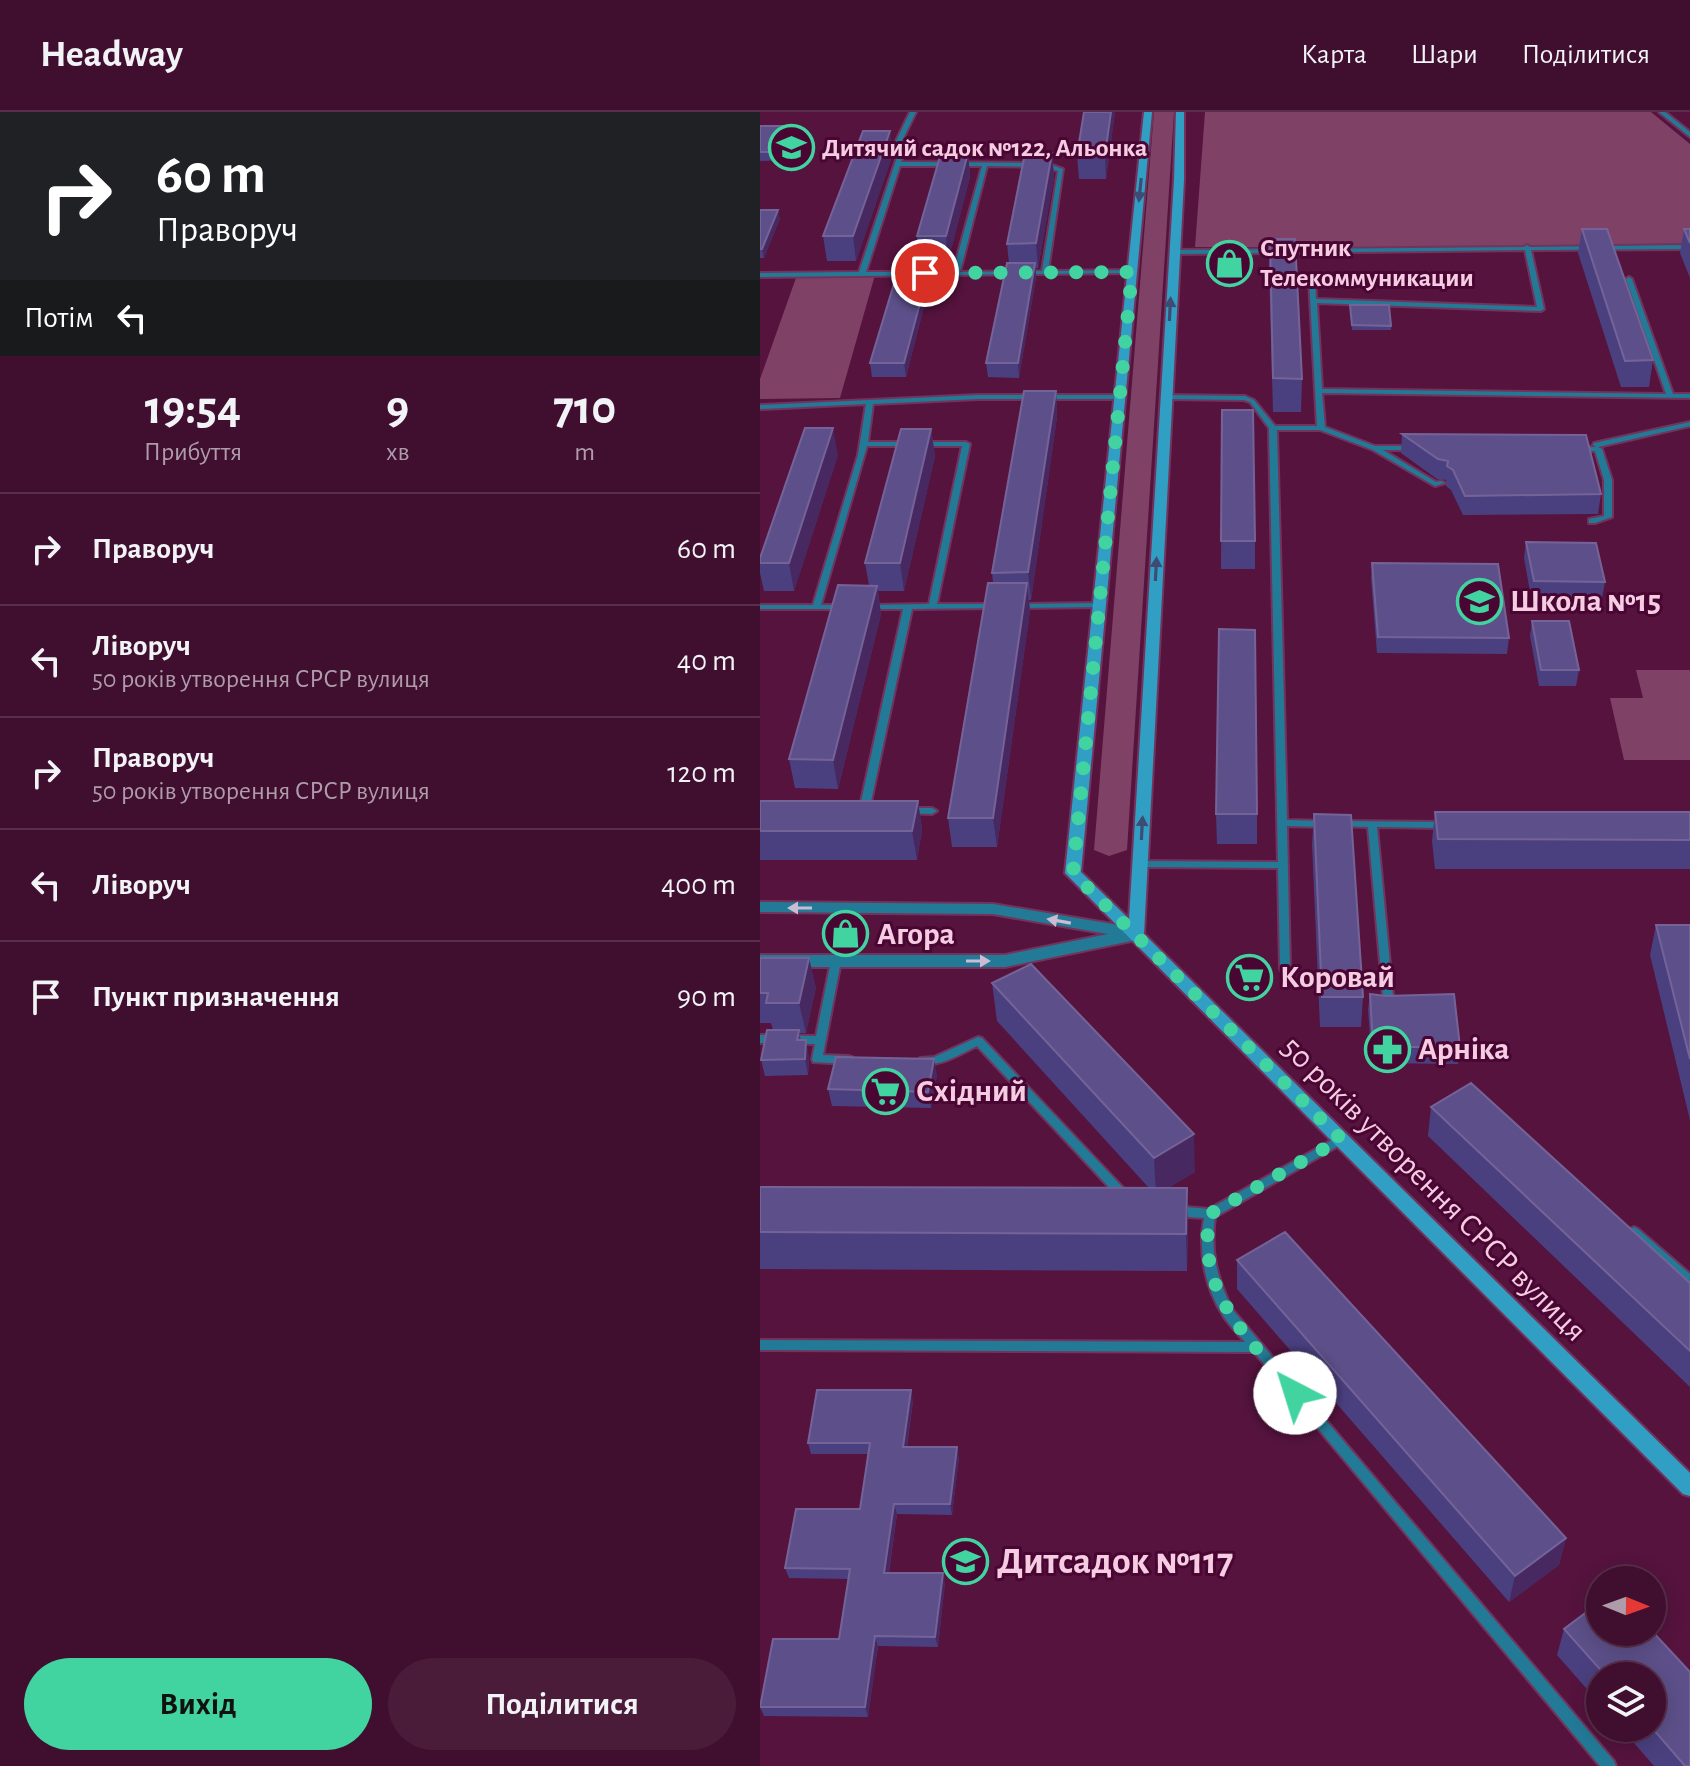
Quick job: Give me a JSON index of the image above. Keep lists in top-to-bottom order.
{
  "streets": {
    "main road": ["50 років утворення СРСР вулиця"]
  },
  "places": {
    "school or university": ["Дитячий садок №122, Альонка", "Школа №15", "Дитсадок №117"],
    "shop": ["Спутник Телекоммуникации", "Агора"],
    "supermarket": ["Коровай", "Східний"],
    "pharmacy": ["Арніка"]
  },
  "north": "right",
  "page": {
    "header": "Headway",
    "nav": ["Карта", "Шари", "Поділитися"],
    "turn": ["60 m", "Праворуч"],
    "then": "Потім",
    "eta": [
      "19:54",
      "Прибуття",
      "9",
      "хв",
      "710",
      "m"
    ],
    "list": [
      {
        "name": "Праворуч",
        "value": "60 m"
      },
      {
        "name": "Ліворуч",
        "note": "50 років утворення СРСР вулиця",
        "value": "40 m"
      },
      {
        "name": "Праворуч",
        "note": "50 років утворення СРСР вулиця",
        "value": "120 m"
      },
      {
        "name": "Ліворуч",
        "value": "400 m"
      },
      {
        "name": "Пункт призначення",
        "value": "90 m"
      }
    ],
    "buttons": ["Вихід", "Поділитися"]
  }
}
